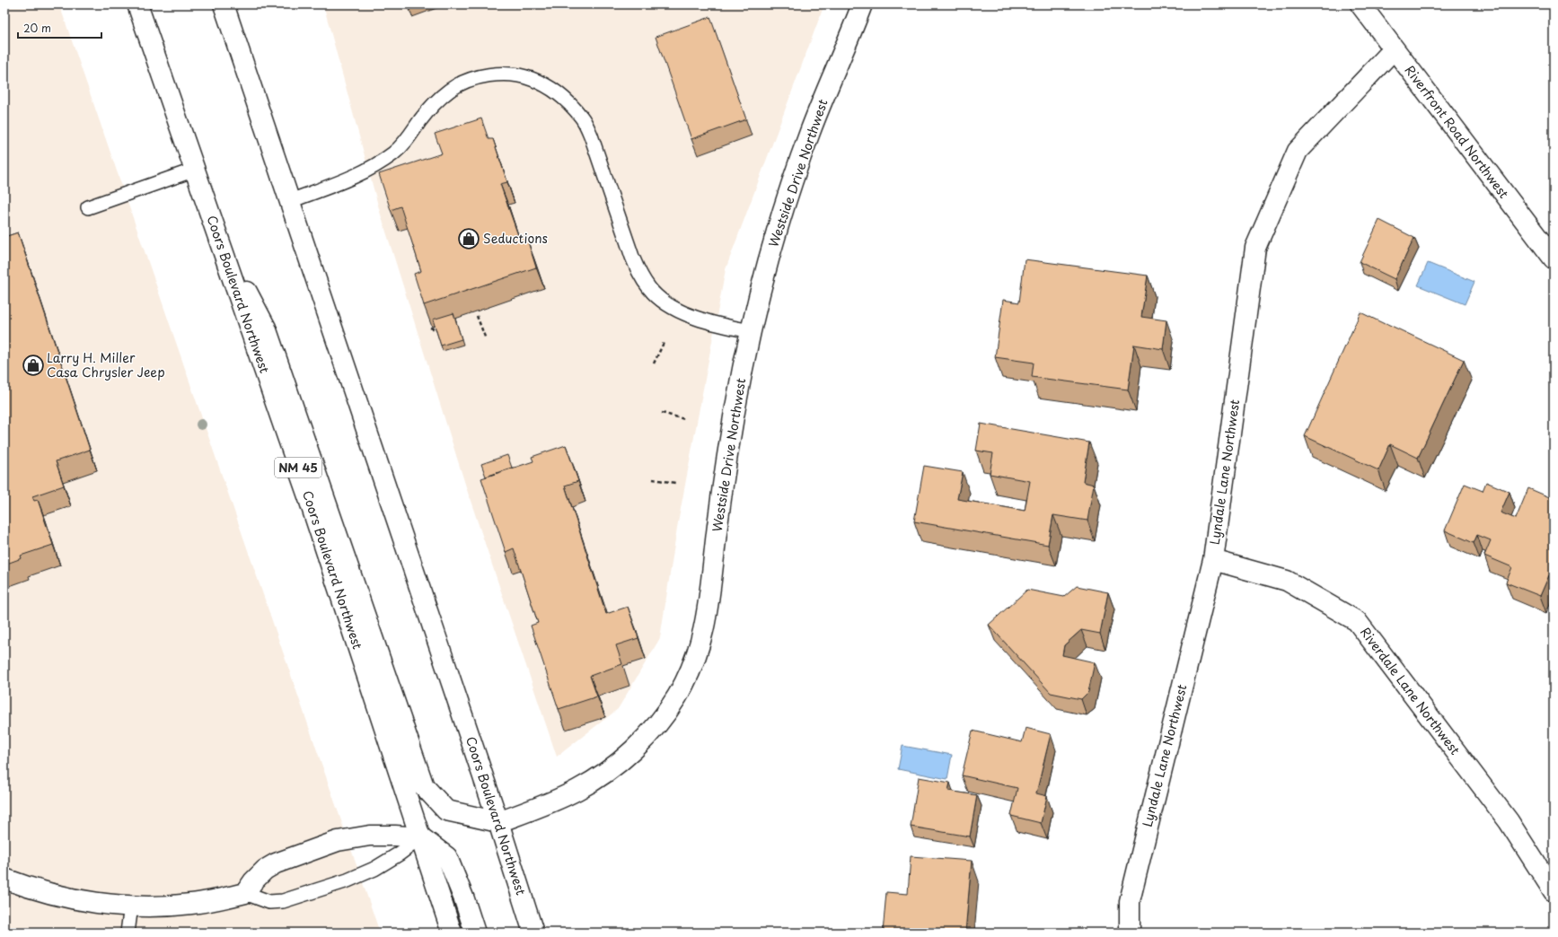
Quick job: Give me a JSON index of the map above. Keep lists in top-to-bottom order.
{
  "streets": {
    "street": [
      "Riverfront Road Northwest",
      "Westside Drive Northwest",
      "Coors Boulevard Northwest",
      "NM 45",
      "Lyndale Lane Northwest",
      "Riverdale Lane Northwest"
    ]
  },
  "crossings": [
    ["Riverfront Road Northwest", "Lyndale Lane Northwest"],
    ["Westside Drive Northwest", "Coors Boulevard Northwest"],
    ["Lyndale Lane Northwest", "Riverdale Lane Northwest"]
  ],
  "places": {
    "shop": ["Seductions", "Larry H. Miller Casa Chrysler Jeep"]
  },
  "scale_bar": "20 m"
}
